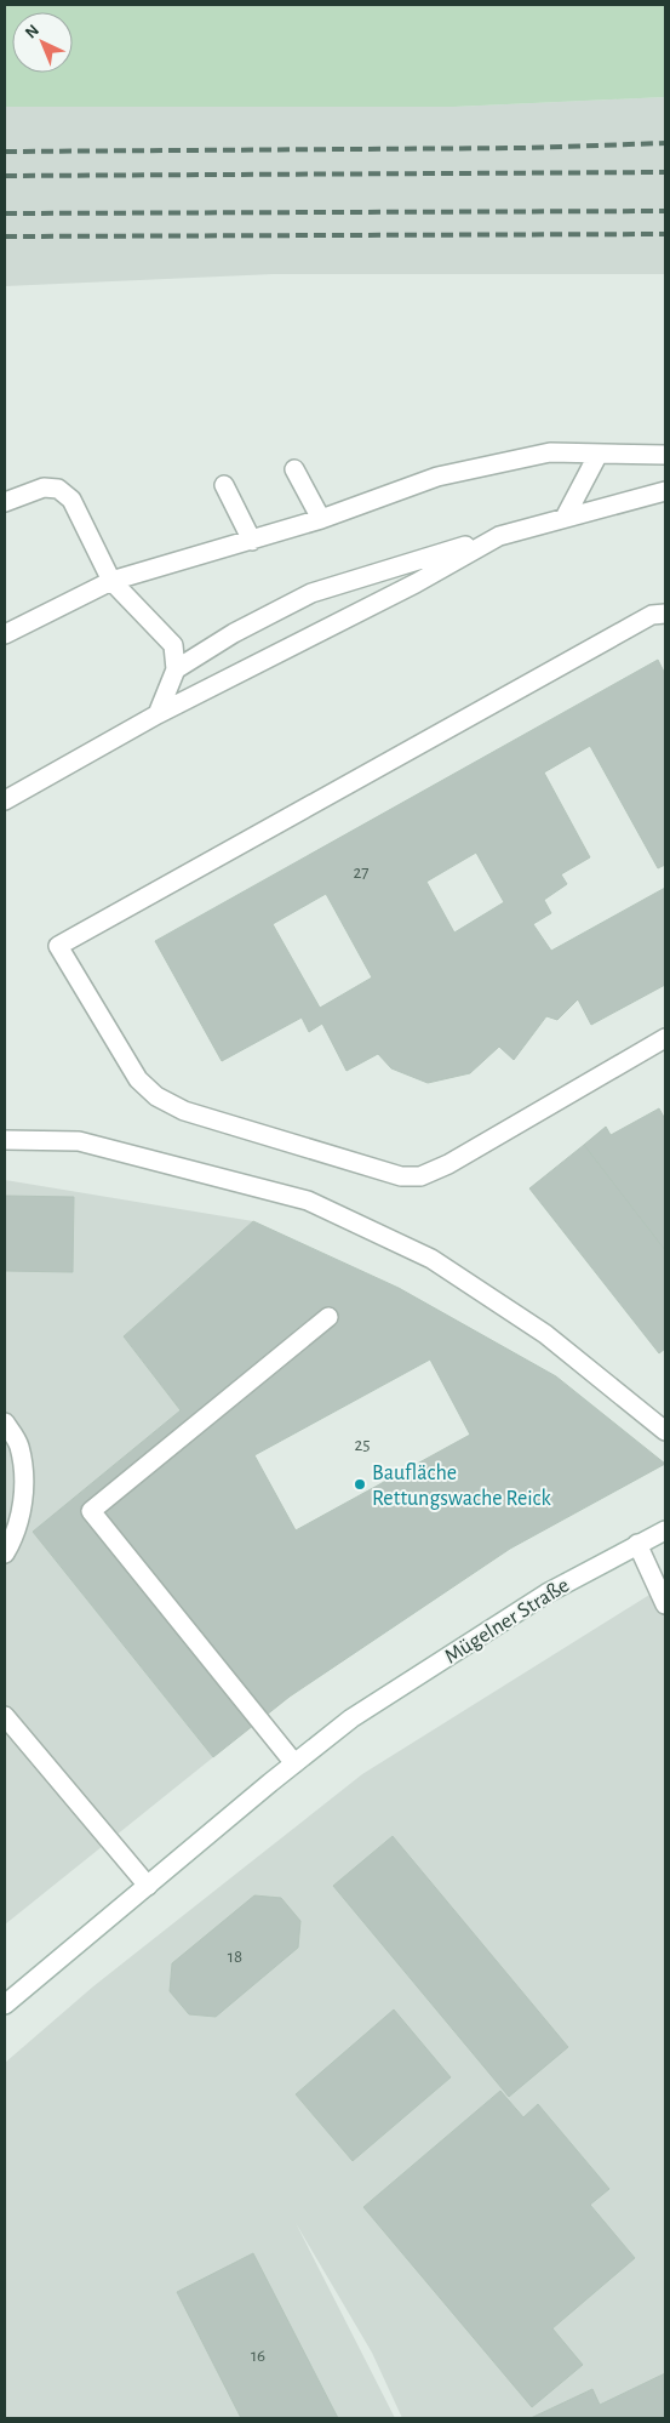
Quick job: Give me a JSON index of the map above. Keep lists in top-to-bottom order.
{
  "streets": {
    "street": ["Mügelner Straße"]
  },
  "places": ["Baufläche Rettungswache Reick"],
  "house_numbers": [
    "27",
    "25",
    "18",
    "16"
  ],
  "north": "top left"
}
